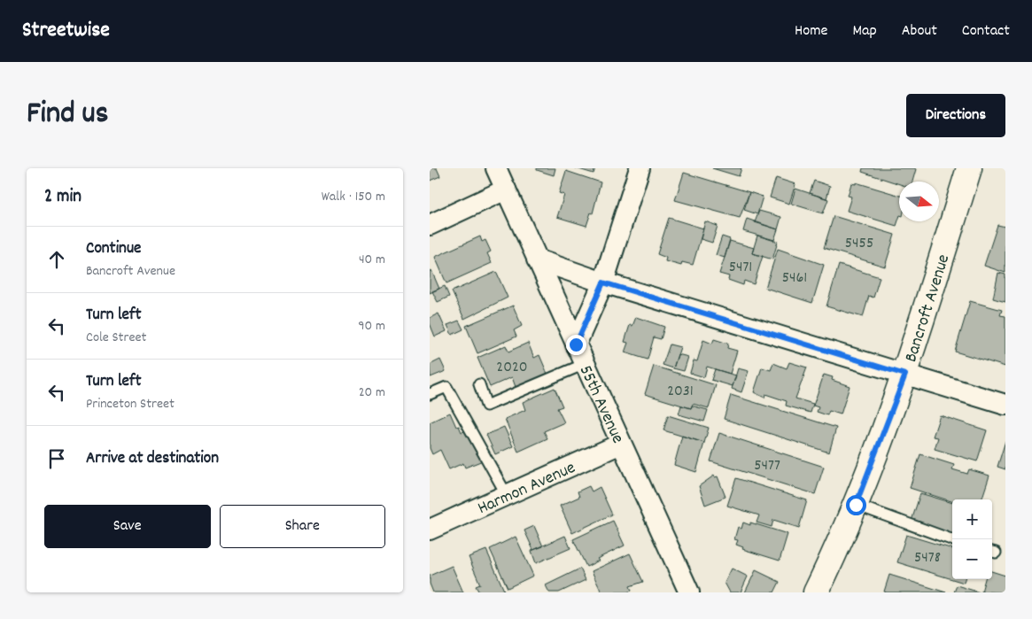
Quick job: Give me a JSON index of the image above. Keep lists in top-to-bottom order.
{
  "streets": {
    "street": ["Bancroft Avenue", "55th Avenue", "Harmon Avenue"]
  },
  "crossings": [
    ["55th Avenue", "Harmon Avenue"]
  ],
  "house_numbers": [
    "5455",
    "5471",
    "5461",
    "2020",
    "2031",
    "5477",
    "5478"
  ],
  "north": "right",
  "page": {
    "header": "Streetwise",
    "nav": [
      "Home",
      "Map",
      "About",
      "Contact"
    ],
    "title": "Find us",
    "buttons": [
      "Directions",
      ["Save", "Share"]
    ],
    "heading": ["2 min", "Walk · 150 m"],
    "list": [
      ["Continue", "Bancroft Avenue", "40 m"],
      ["Turn left", "Cole Street", "90 m"],
      ["Turn left", "Princeton Street", "20 m"],
      "Arrive at destination"
    ],
    "map_buttons": ["+", "−"]
  }
}
